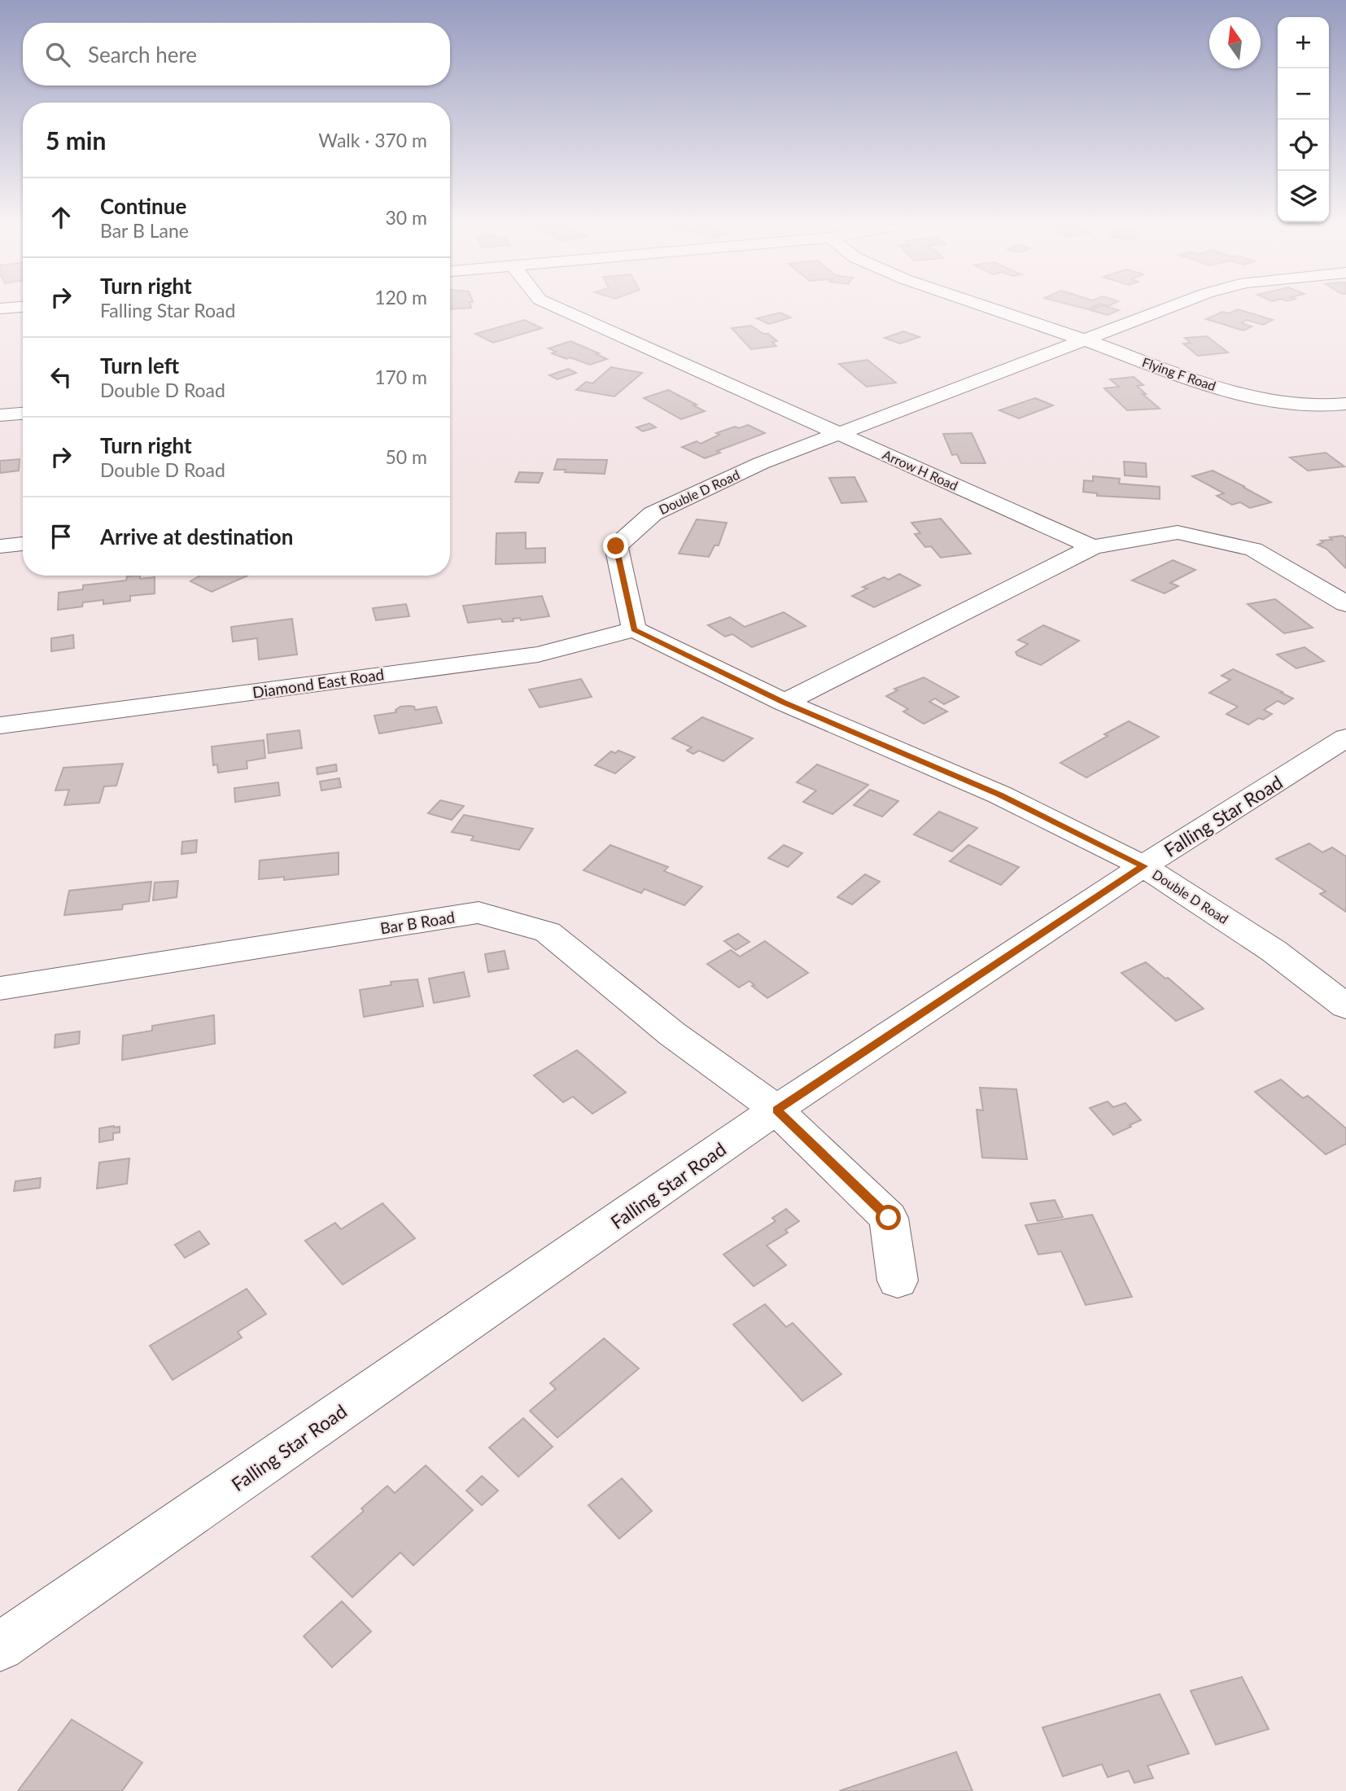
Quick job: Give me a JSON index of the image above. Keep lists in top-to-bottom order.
{
  "streets": {
    "street": [
      "Flying F Road",
      "Arrow H Road",
      "Double D Road",
      "Diamond East Road",
      "Falling Star Road",
      "Bar B Road"
    ]
  },
  "crossings": [
    ["Flying F Road", "Double D Road"],
    ["Arrow H Road", "Double D Road"],
    ["Double D Road", "Diamond East Road"],
    ["Double D Road", "Falling Star Road"],
    ["Falling Star Road", "Bar B Road"]
  ],
  "north": "top",
  "page": {
    "map_buttons": ["+", "−"],
    "search": "Search here",
    "heading": ["5 min", "Walk · 370 m"],
    "list": [
      ["Continue", "Bar B Lane", "30 m"],
      ["Turn right", "Falling Star Road", "120 m"],
      ["Turn left", "Double D Road", "170 m"],
      ["Turn right", "Double D Road", "50 m"],
      "Arrive at destination"
    ]
  }
}
